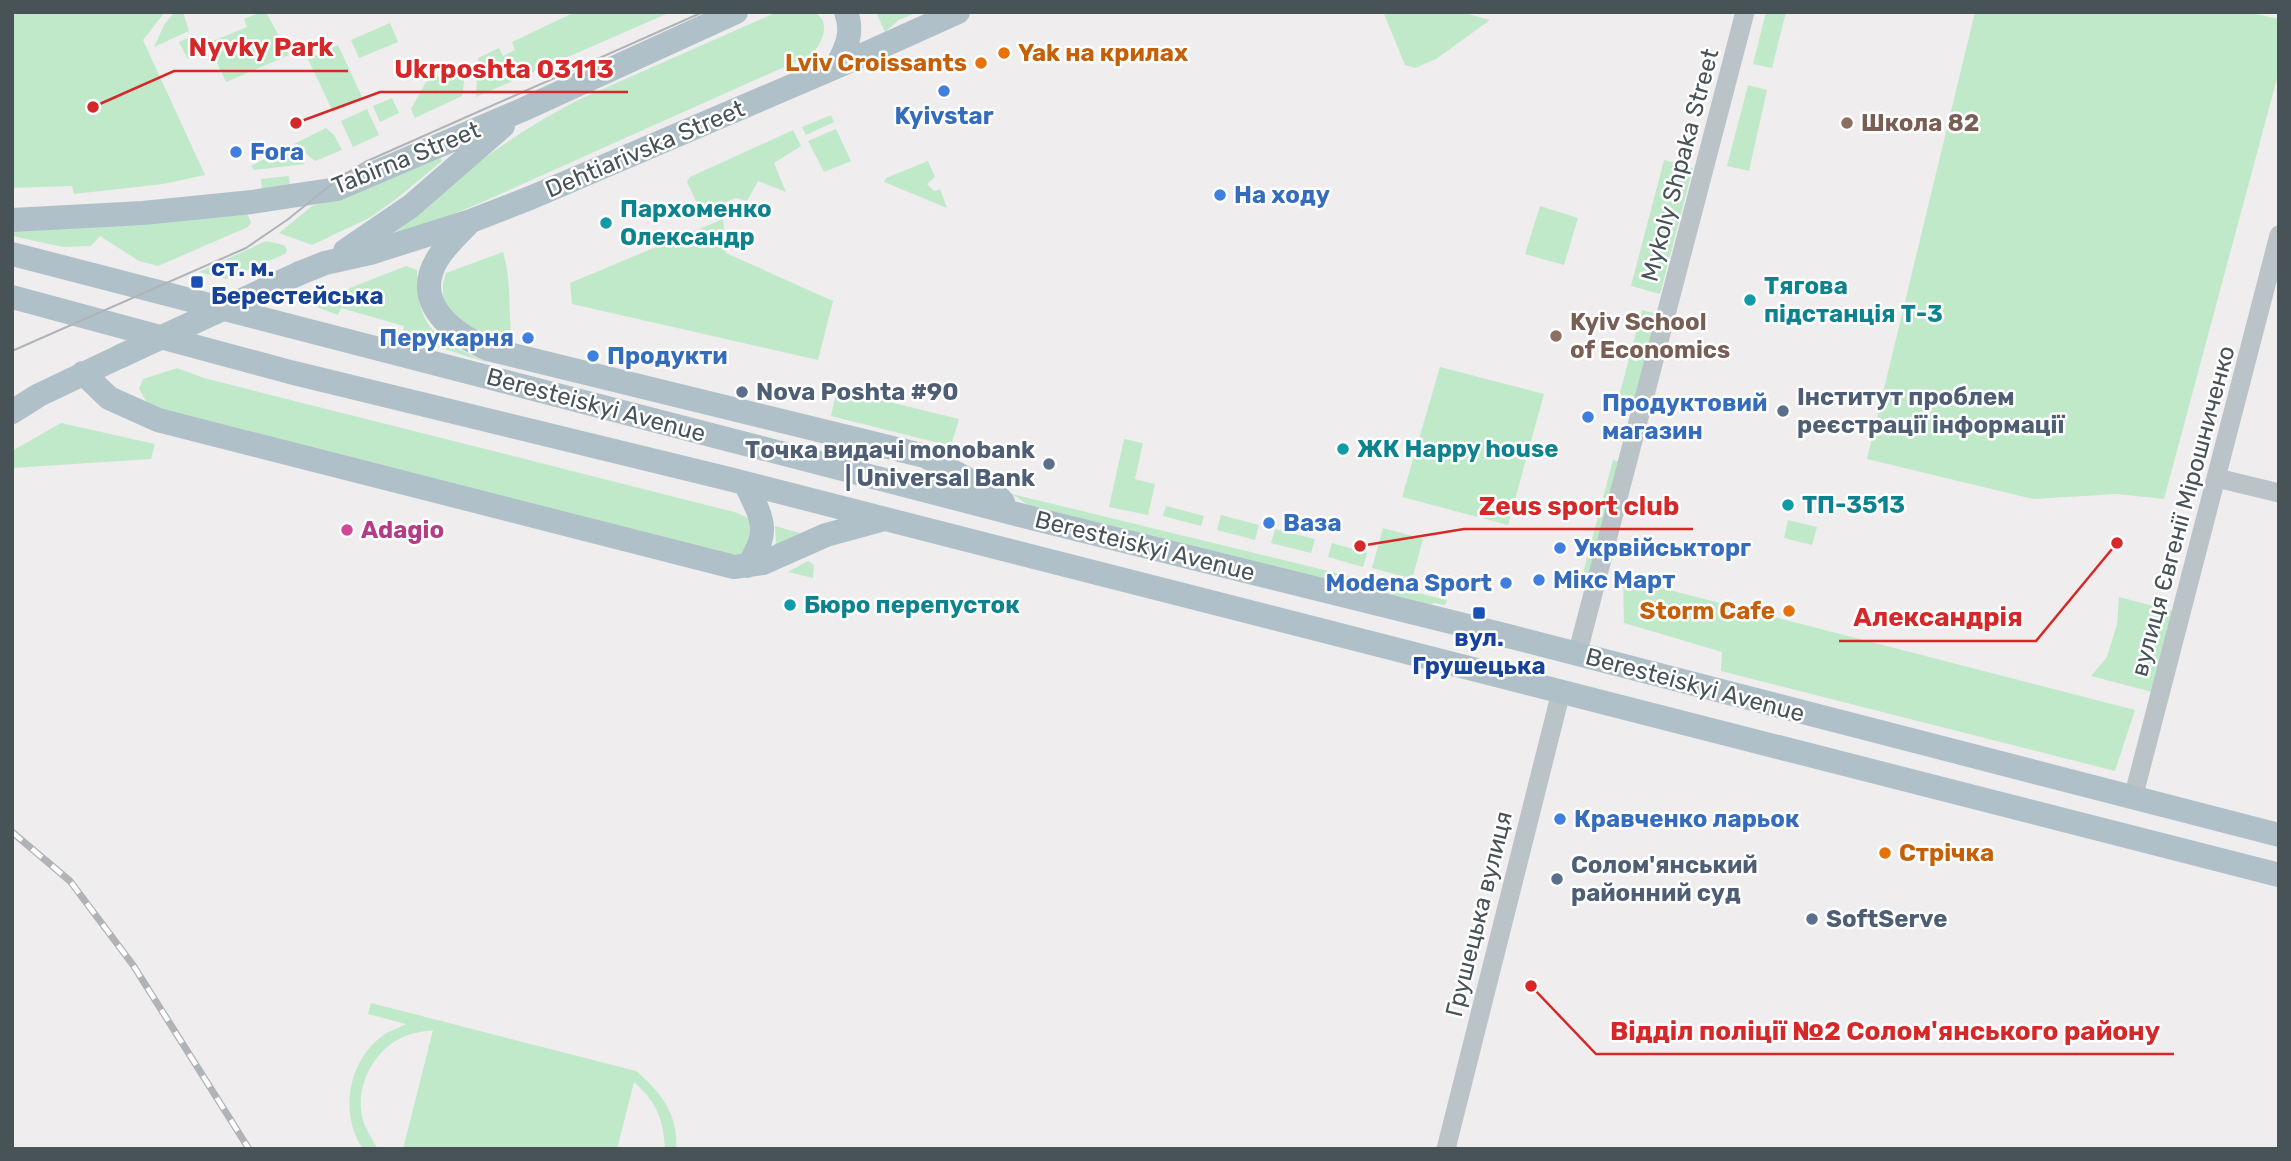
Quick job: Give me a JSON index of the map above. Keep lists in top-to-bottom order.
{
  "streets": {
    "main road": ["Dehtiarivska Street", "Tabirna Street", "Beresteiskyi Avenue"],
    "street": ["Mykoly Shpaka Street", "вулиця Євгенії Мірошниченко", "Грушецька вулиця"]
  },
  "crossings": [
    ["Dehtiarivska Street", "Tabirna Street"],
    ["Mykoly Shpaka Street", "Beresteiskyi Avenue"],
    ["Beresteiskyi Avenue", "вулиця Євгенії Мірошниченко"],
    ["Beresteiskyi Avenue", "Грушецька вулиця"]
  ],
  "places": {
    "other": [
      "Yak на крилах",
      "Lviv Croissants",
      "Kyivstar",
      "Nyvky Park",
      "Ukrposhta 03113",
      "Школа 82",
      "Fora",
      "На ходу",
      "Пархоменко Олександр",
      "Тягова підстанція Т-3",
      "Kyiv School of Economics",
      "Перукарня",
      "Продукти",
      "Nova Poshta #90",
      "Інститут проблем реєстрації інформації",
      "Продуктовий магазин",
      "ЖК Happy house",
      "Точка видачі monobank | Universal Bank",
      "ТП-3513",
      "Ваза",
      "Adagio",
      "Александрія",
      "Zeus sport club",
      "Укрвійськторг",
      "Мікс Март",
      "Modena Sport",
      "Бюро перепусток",
      "Storm Cafe",
      "Кравченко ларьок",
      "Стрічка",
      "Солом'янський районний суд",
      "SoftServe",
      "Відділ поліції №2 Солом'янського району"
    ],
    "transit": ["ст. м. Берестейська", "вул. Грушецька"]
  }
}
